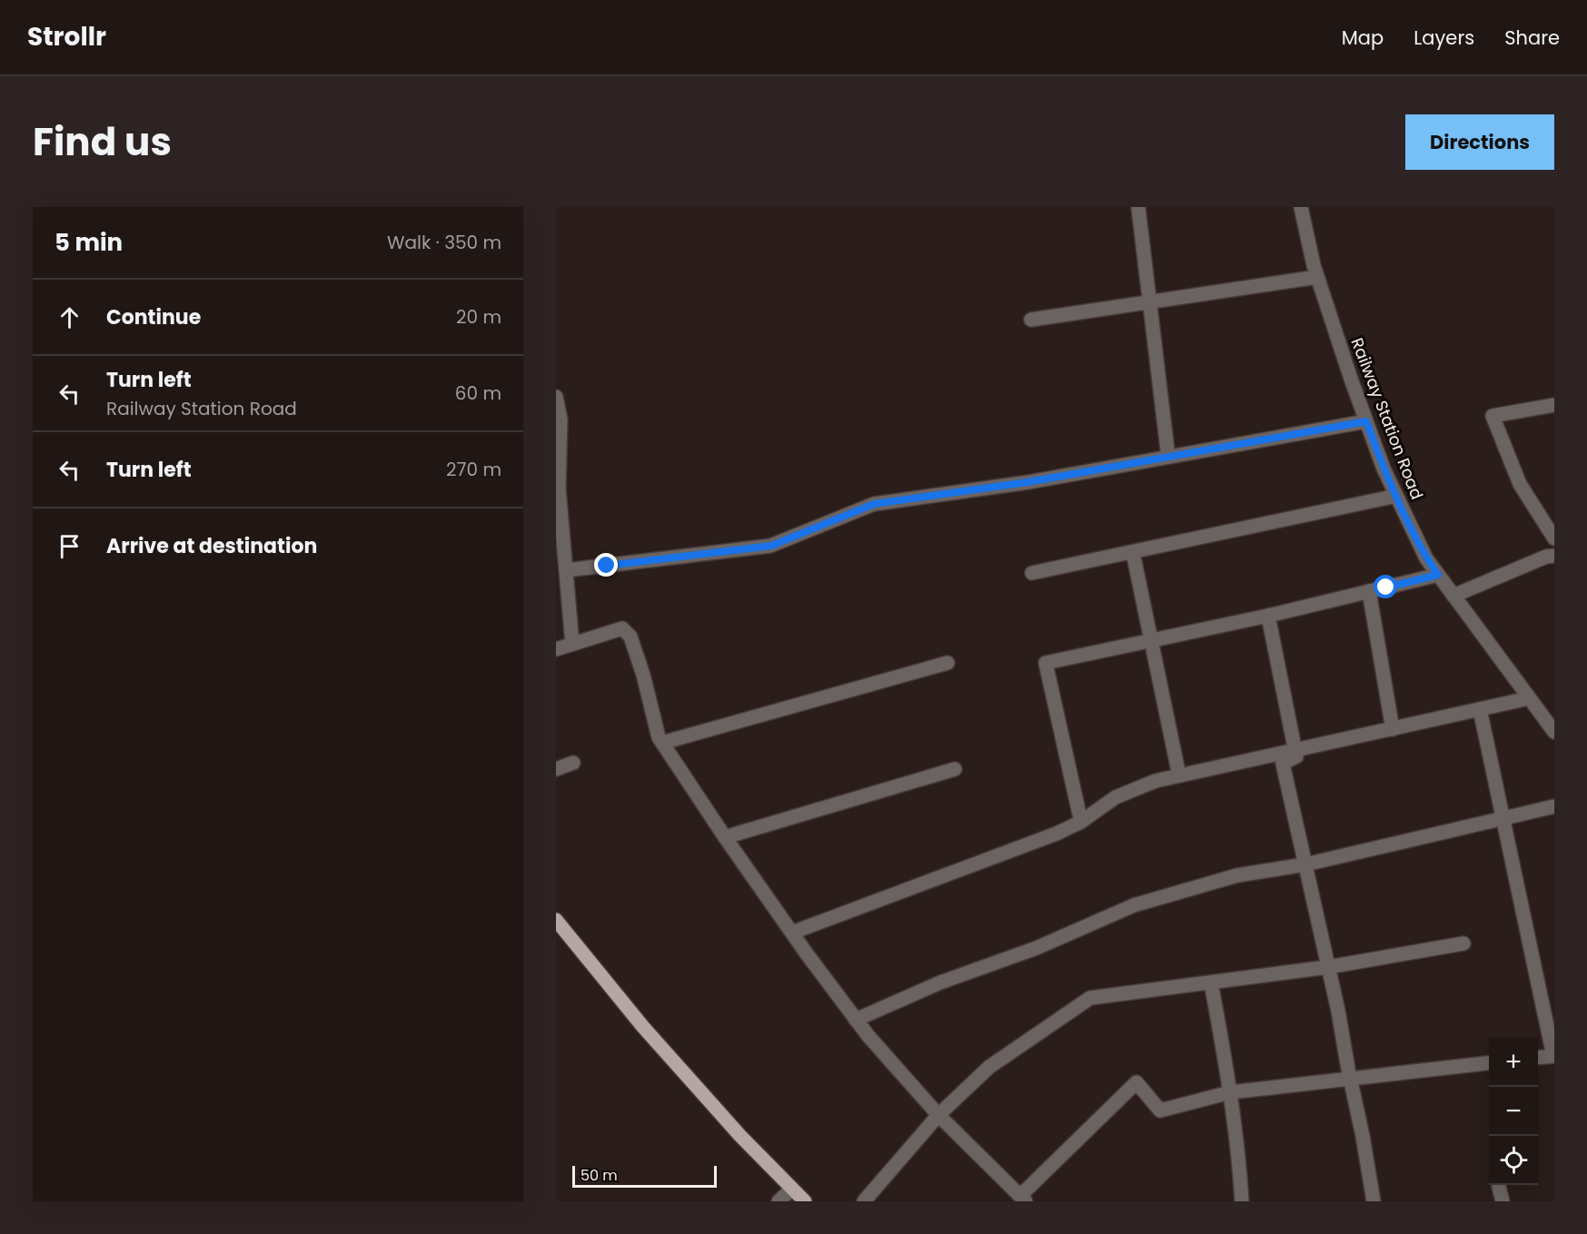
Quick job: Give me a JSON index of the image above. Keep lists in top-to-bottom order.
{
  "streets": {
    "street": ["Railway Station Road"]
  },
  "scale_bar": "50 m",
  "page": {
    "header": "Strollr",
    "nav": ["Map", "Layers", "Share"],
    "title": "Find us",
    "buttons": "Directions",
    "heading": ["5 min", "Walk · 350 m"],
    "list": [
      ["Continue", "20 m"],
      ["Turn left", "Railway Station Road", "60 m"],
      ["Turn left", "270 m"],
      "Arrive at destination"
    ],
    "map_buttons": ["+", "−"],
    "scale": "50 m"
  }
}
